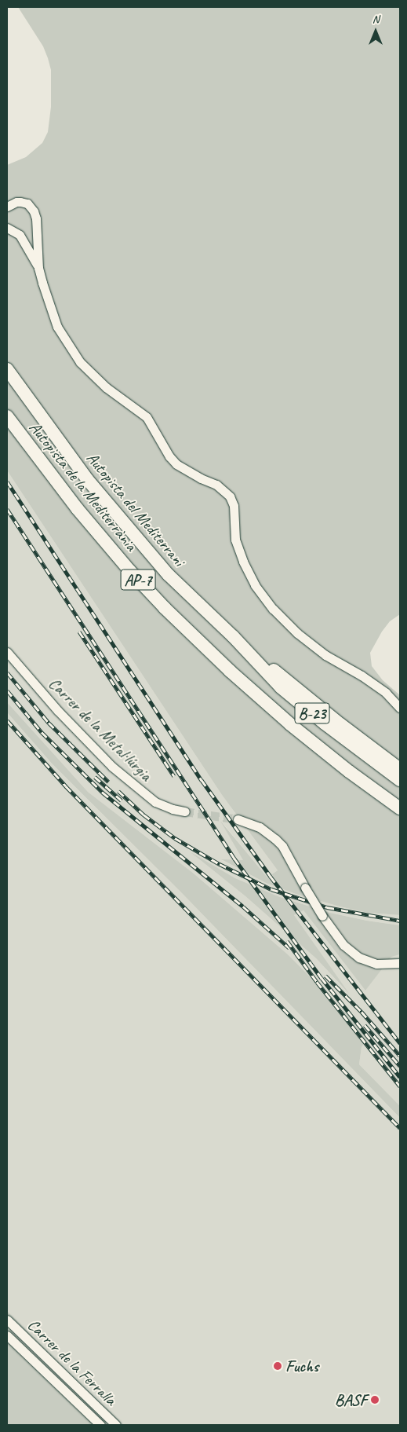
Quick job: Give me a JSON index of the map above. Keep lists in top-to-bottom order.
{
  "streets": {
    "highway": [
      "Autopista de la Mediterrània",
      "Autopista del Mediterrani",
      "AP-7",
      "B-23"
    ],
    "street": ["Carrer de la Metal·lúrgia", "Carrer de la Ferralla"]
  },
  "crossings": [
    ["Autopista del Mediterrani", "AP-7"],
    ["Autopista del Mediterrani", "B-23"],
    ["AP-7", "B-23"]
  ],
  "places": ["Fuchs", "BASF"],
  "north": "top"
}
